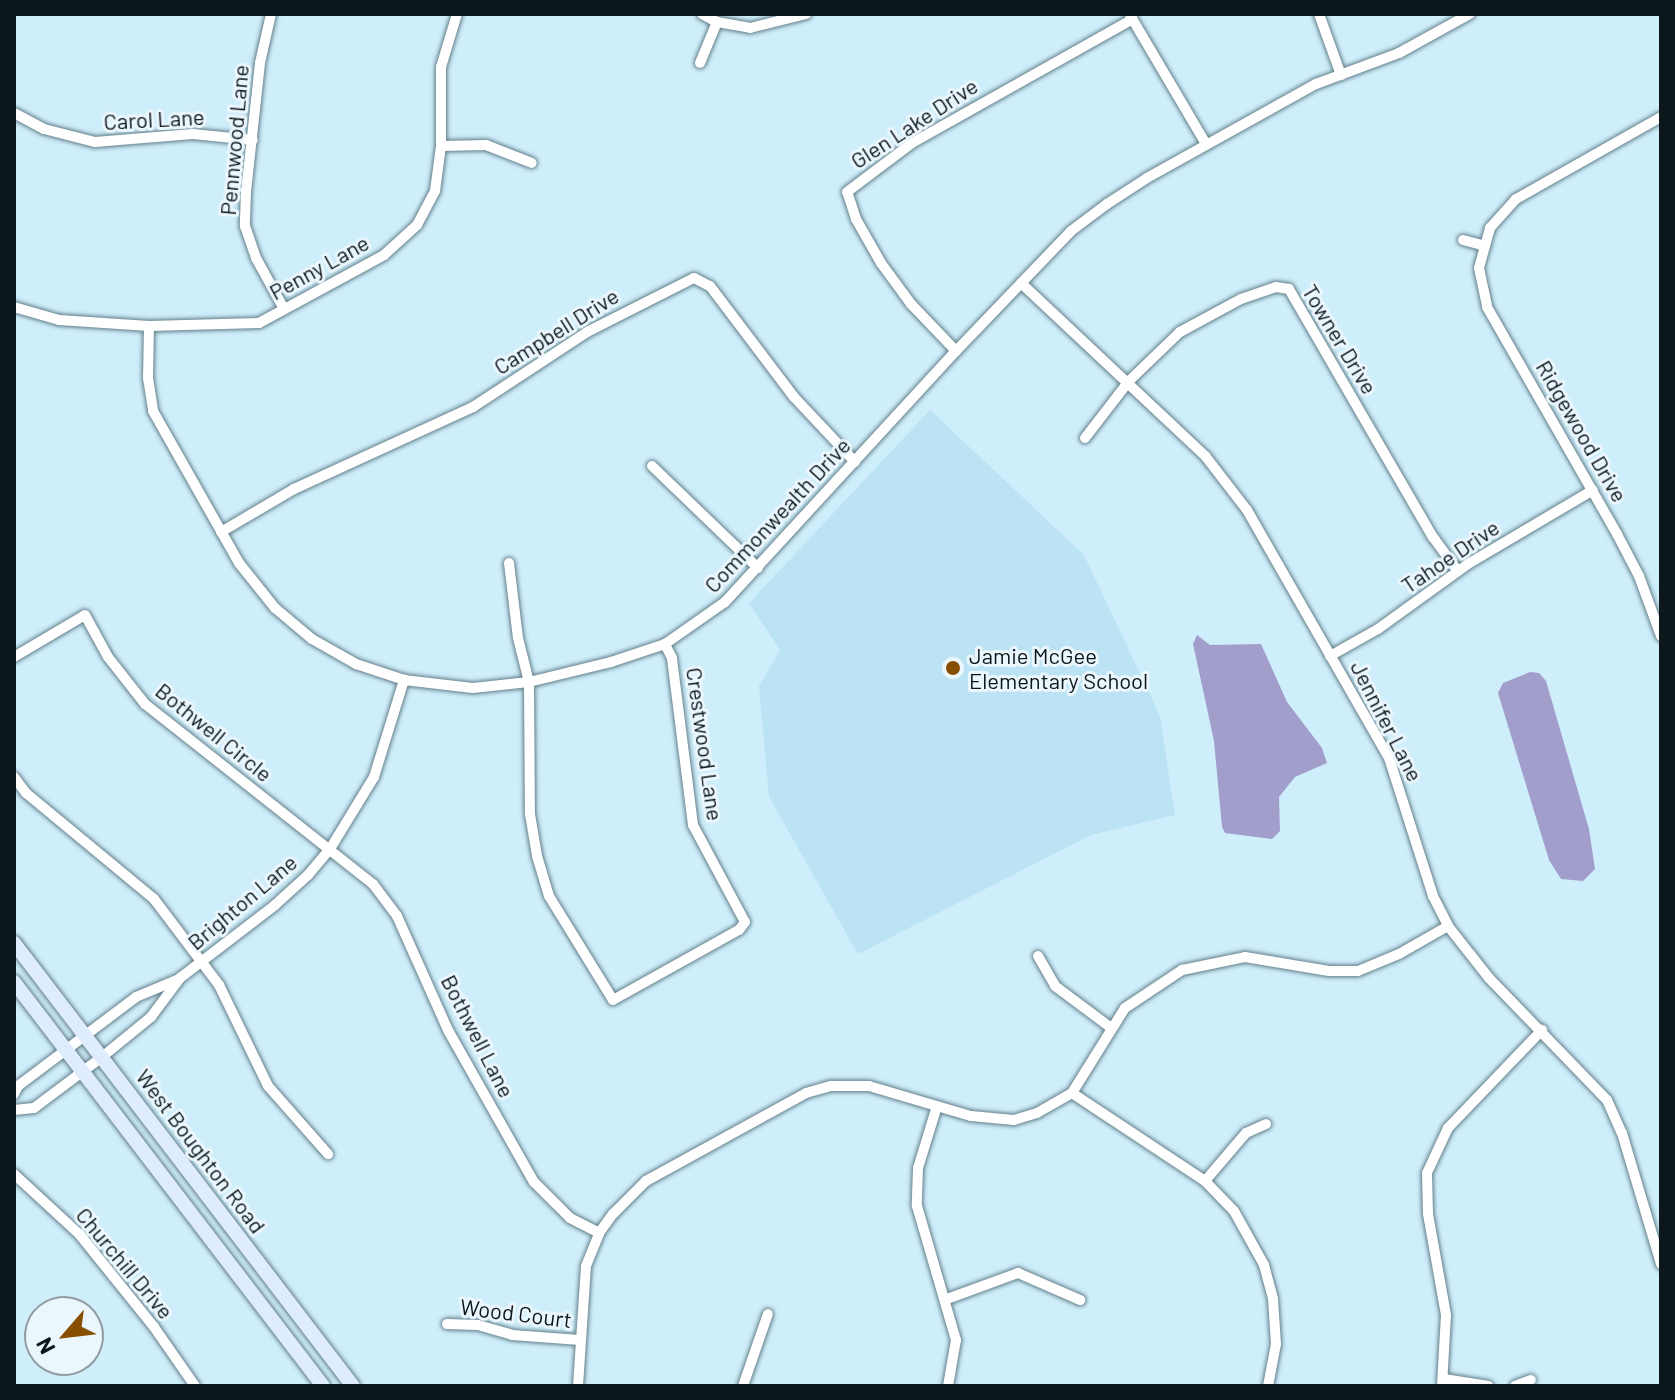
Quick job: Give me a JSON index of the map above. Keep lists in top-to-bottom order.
{
  "streets": {
    "main road": ["West Boughton Road"],
    "street": [
      "Carol Lane",
      "Glen Lake Drive",
      "Pennwood Lane",
      "Penny Lane",
      "Campbell Drive",
      "Towner Drive",
      "Ridgewood Drive",
      "Commonwealth Drive",
      "Tahoe Drive",
      "Jennifer Lane",
      "Bothwell Circle",
      "Crestwood Lane",
      "Brighton Lane",
      "Bothwell Lane",
      "Churchill Drive",
      "Wood Court"
    ]
  },
  "crossings": [
    ["Carol Lane", "Pennwood Lane"],
    ["Glen Lake Drive", "Commonwealth Drive"],
    ["Pennwood Lane", "Penny Lane"],
    ["Penny Lane", "Commonwealth Drive"],
    ["Campbell Drive", "Commonwealth Drive"],
    ["Towner Drive", "Tahoe Drive"],
    ["Towner Drive", "Jennifer Lane"],
    ["Ridgewood Drive", "Tahoe Drive"],
    ["Commonwealth Drive", "Jennifer Lane"],
    ["Commonwealth Drive", "Crestwood Lane"],
    ["Commonwealth Drive", "Brighton Lane"],
    ["Tahoe Drive", "Jennifer Lane"],
    ["Bothwell Circle", "Brighton Lane"],
    ["Bothwell Circle", "Bothwell Lane"],
    ["Brighton Lane", "Bothwell Lane"],
    ["Brighton Lane", "West Boughton Road"]
  ],
  "places": ["Jamie McGee Elementary School"],
  "north": "bottom left"
}
